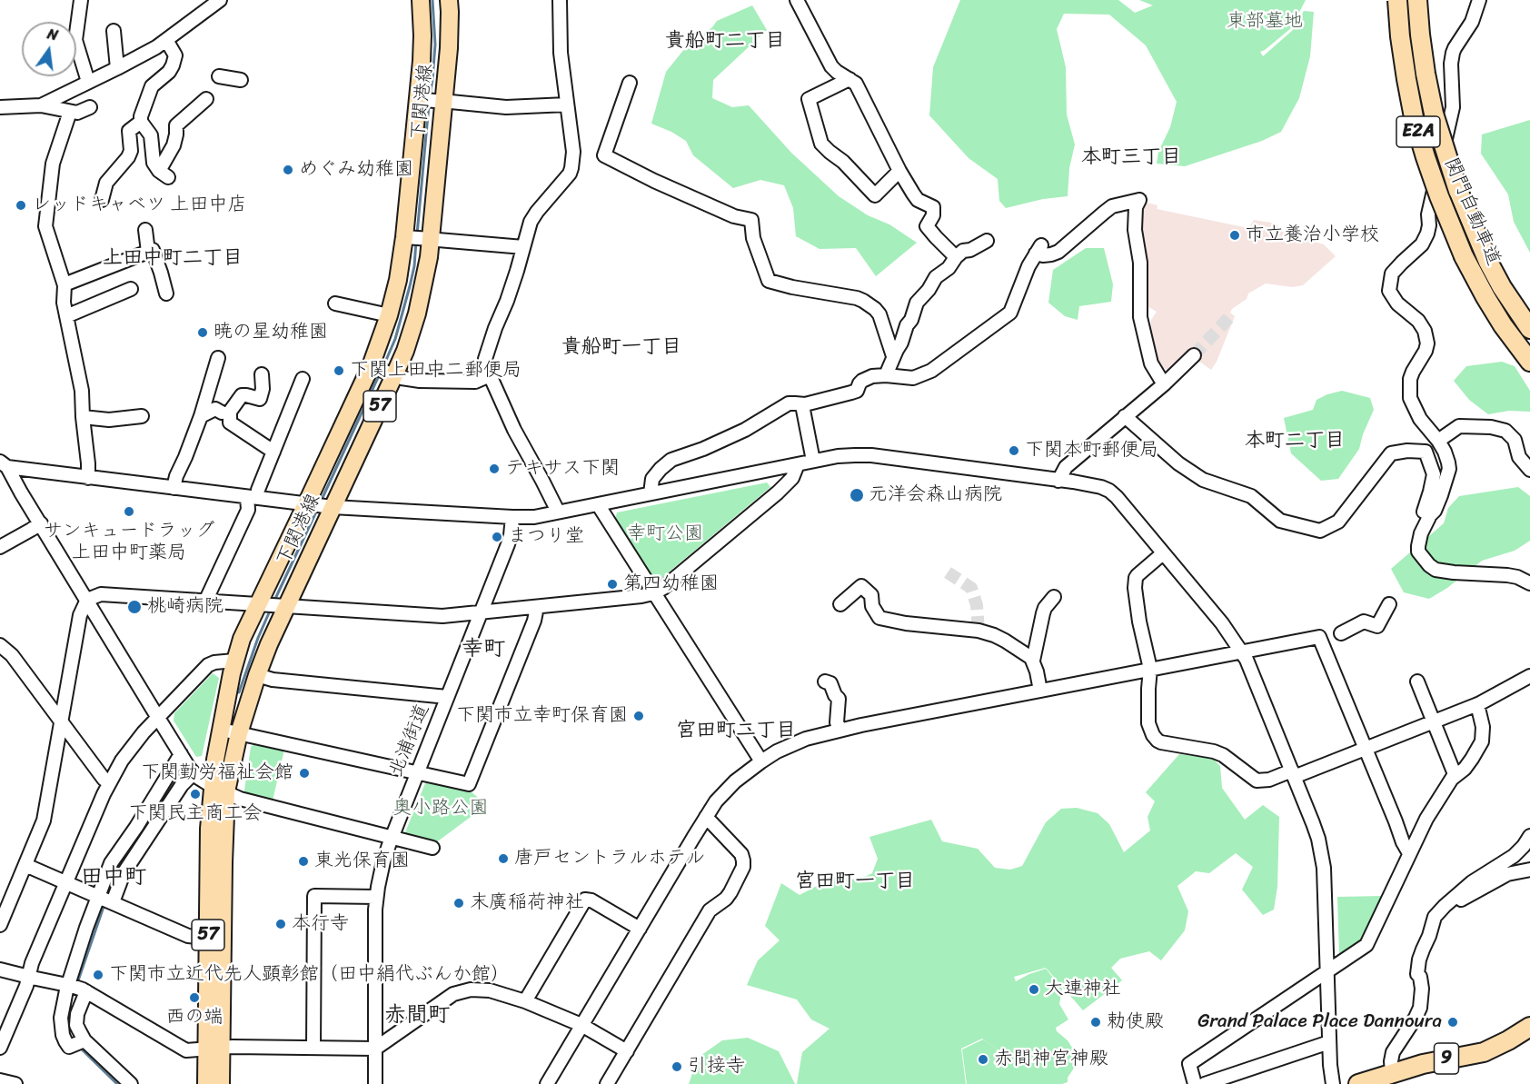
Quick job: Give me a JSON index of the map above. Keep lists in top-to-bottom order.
{
  "streets": {
    "highway": ["E2A", "関門自動車道", "9"],
    "main road": ["下関港線", "57"],
    "street": ["北浦街道"]
  },
  "districts": [
    "貴船町二丁目",
    "本町三丁目",
    "上田中町二丁目",
    "貴船町一丁目",
    "本町二丁目",
    "幸町",
    "宮田町二丁目",
    "田中町",
    "宮田町一丁目",
    "赤間町"
  ],
  "parks": ["東部墓地", "幸町公園", "奥小路公園"],
  "places": [
    "めぐみ幼稚園",
    "レッドキャベツ 上田中店",
    "市立養治小学校",
    "暁の星幼稚園",
    "下関上田中二郵便局",
    "下関本町郵便局",
    "テキサス下関",
    "元洋会森山病院",
    "サンキュードラッグ 上田中町薬局",
    "まつり堂",
    "第四幼稚園",
    "桃崎病院",
    "下関市立幸町保育園",
    "下関勤労福祉会館",
    "下関民主商工会",
    "唐戸セントラルホテル",
    "東光保育園",
    "末廣稲荷神社",
    "本行寺",
    "下関市立近代先人顕彰館（田中絹代ぶんか館）",
    "大連神社",
    "西の端",
    "勅使殿",
    "Grand Palace Place Dannoura",
    "赤間神宮神殿",
    "引接寺"
  ],
  "north": "top"
}
